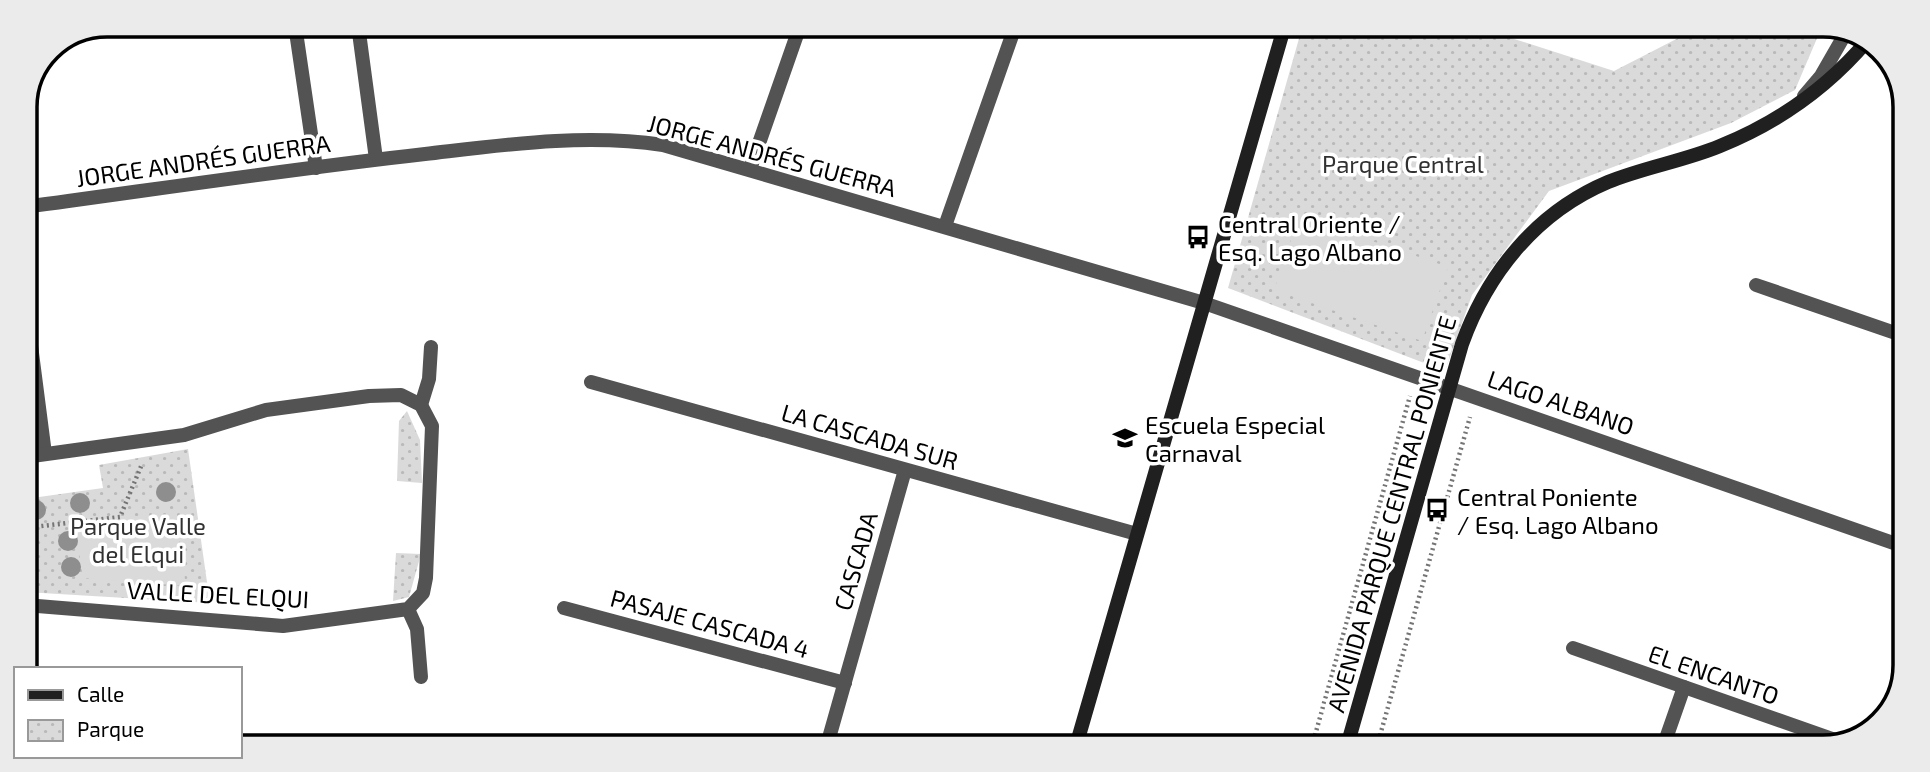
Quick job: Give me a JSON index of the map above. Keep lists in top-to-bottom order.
{
  "streets": {
    "street": [
      "JORGE ANDRÉS GUERRA",
      "LAGO ALBANO",
      "LA CASCADA SUR",
      "AVENIDA PARQUE CENTRAL PONIENTE",
      "CASCADA",
      "VALLE DEL ELQUI",
      "PASAJE CASCADA 4",
      "EL ENCANTO"
    ]
  },
  "crossings": [
    ["JORGE ANDRÉS GUERRA", "LAGO ALBANO"],
    ["LAGO ALBANO", "AVENIDA PARQUE CENTRAL PONIENTE"],
    ["LA CASCADA SUR", "CASCADA"],
    ["CASCADA", "PASAJE CASCADA 4"]
  ],
  "parks": ["Parque Central", "Parque Valle del Elqui"],
  "places": {
    "bus stop": ["Central Oriente / Esq. Lago Albano", "Central Poniente / Esq. Lago Albano"],
    "school or university": ["Escuela Especial Carnaval"]
  },
  "legend": ["Calle", "Parque"]
}
